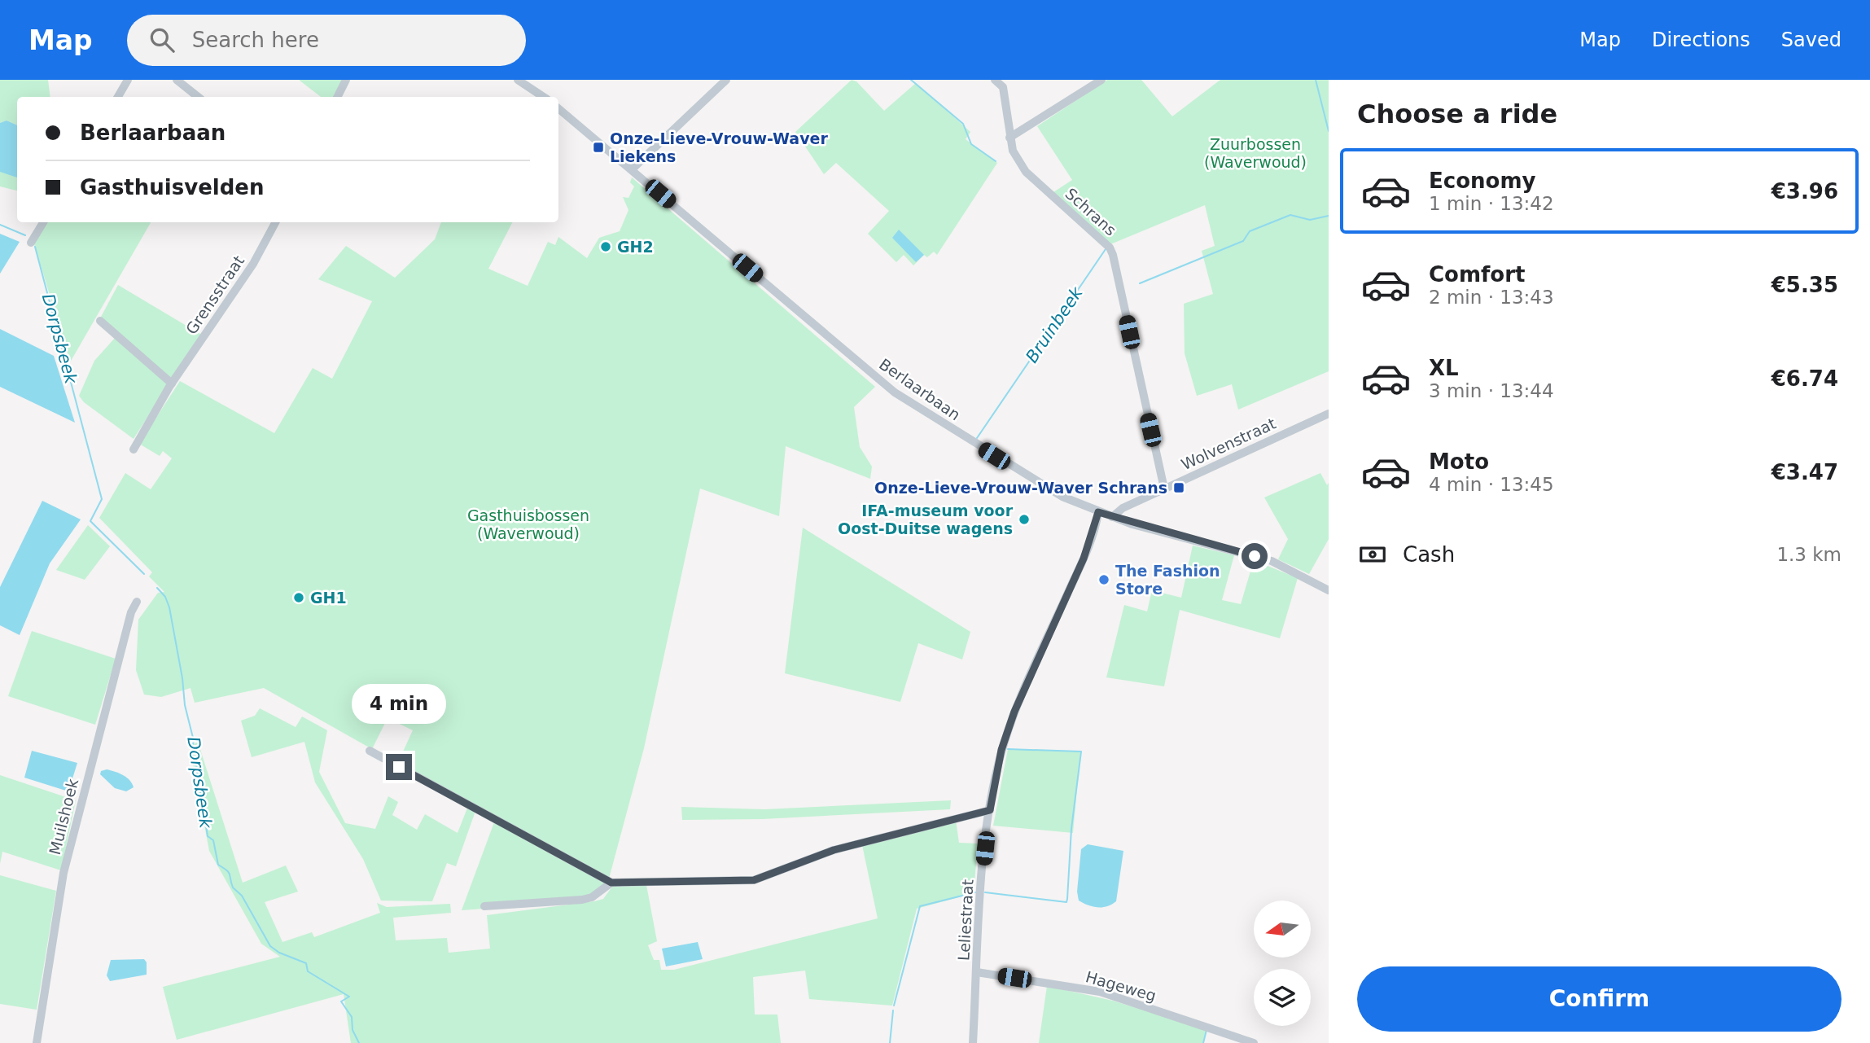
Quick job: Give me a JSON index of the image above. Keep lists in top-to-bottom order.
{
  "streets": {
    "street": [
      "Schrans",
      "Grensstraat",
      "Berlaarbaan",
      "Wolvenstraat",
      "Muilshoek",
      "Leliestraat",
      "Hageweg"
    ]
  },
  "crossings": [
    ["Schrans", "Wolvenstraat"],
    ["Berlaarbaan", "Wolvenstraat"],
    ["Berlaarbaan", "Leliestraat"],
    ["Leliestraat", "Hageweg"]
  ],
  "water": ["Bruinbeek", "Dorpsbeek"],
  "parks": ["Zuurbossen (Waverwoud)", "Gasthuisbossen (Waverwoud)"],
  "places": {
    "transit": ["Onze-Lieve-Vrouw-Waver Liekens", "Onze-Lieve-Vrouw-Waver Schrans"],
    "other": [
      "GH2",
      "IFA-museum voor Oost-Duitse wagens",
      "The Fashion Store",
      "GH1"
    ]
  },
  "north": "left",
  "page": {
    "header": "Map",
    "search": "Search here",
    "nav": ["Map", "Directions", "Saved"],
    "heading": "Choose a ride",
    "banner": ["Berlaarbaan", "Gasthuisvelden"],
    "list": [
      {
        "name": "Economy",
        "note": "1 min · 13:42",
        "value": "€3.96"
      },
      {
        "name": "Comfort",
        "note": "2 min · 13:43",
        "value": "€5.35"
      },
      {
        "name": "XL",
        "note": "3 min · 13:44",
        "value": "€6.74"
      },
      {
        "name": "Moto",
        "note": "4 min · 13:45",
        "value": "€3.47"
      }
    ],
    "pay": ["Cash", "1.3 km"],
    "bubble": "4 min",
    "buttons": "Confirm"
  }
}
